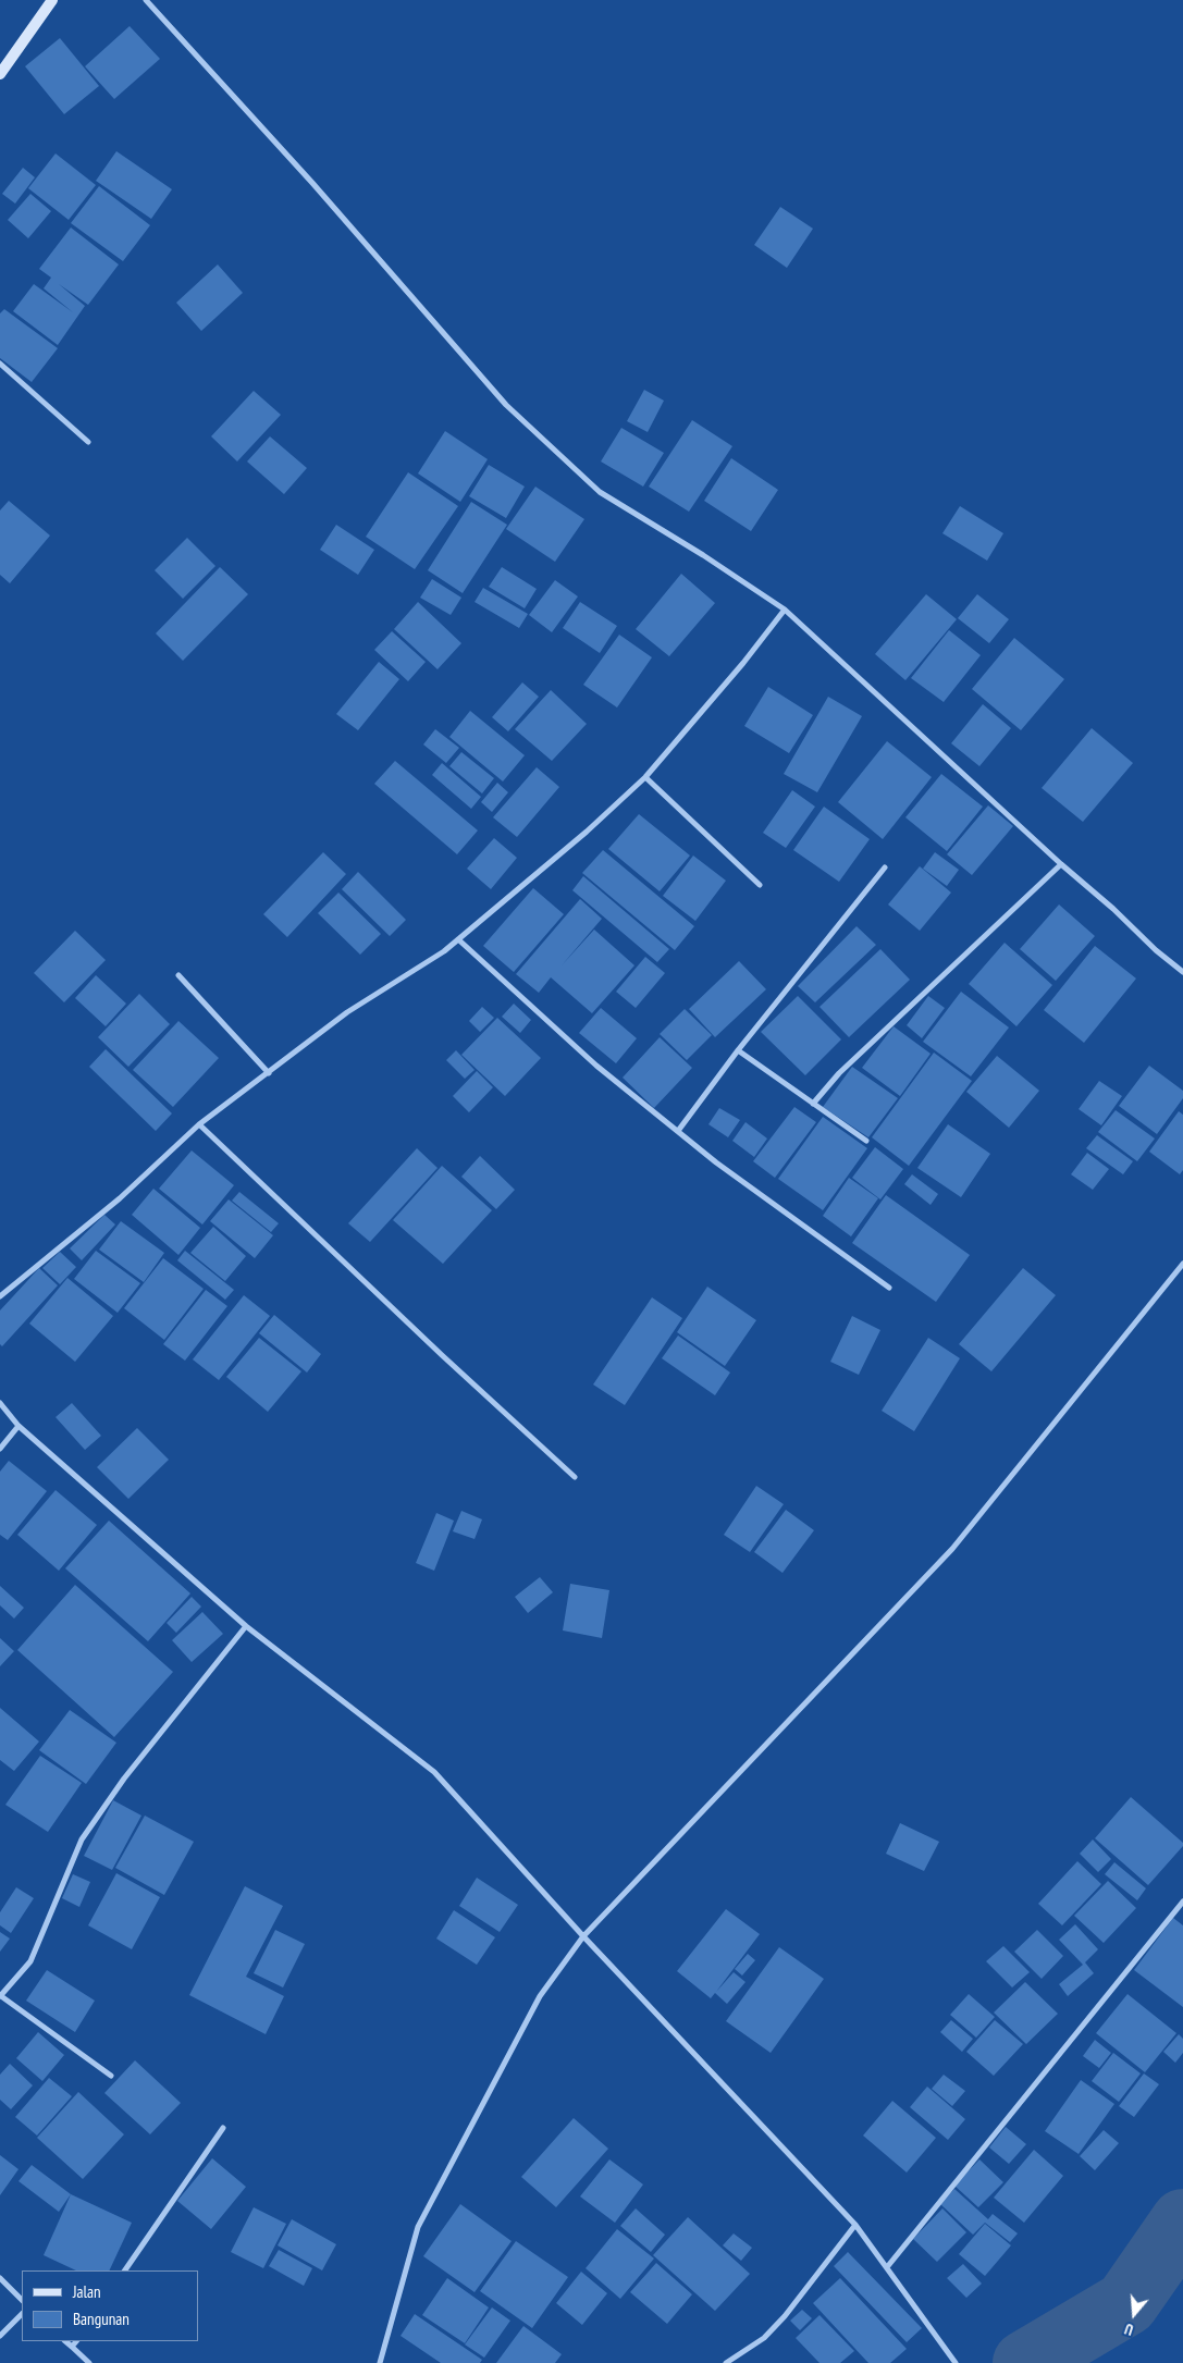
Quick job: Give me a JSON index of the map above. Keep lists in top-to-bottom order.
{
  "legend": ["Jalan", "Bangunan"],
  "north": "bottom"
}
